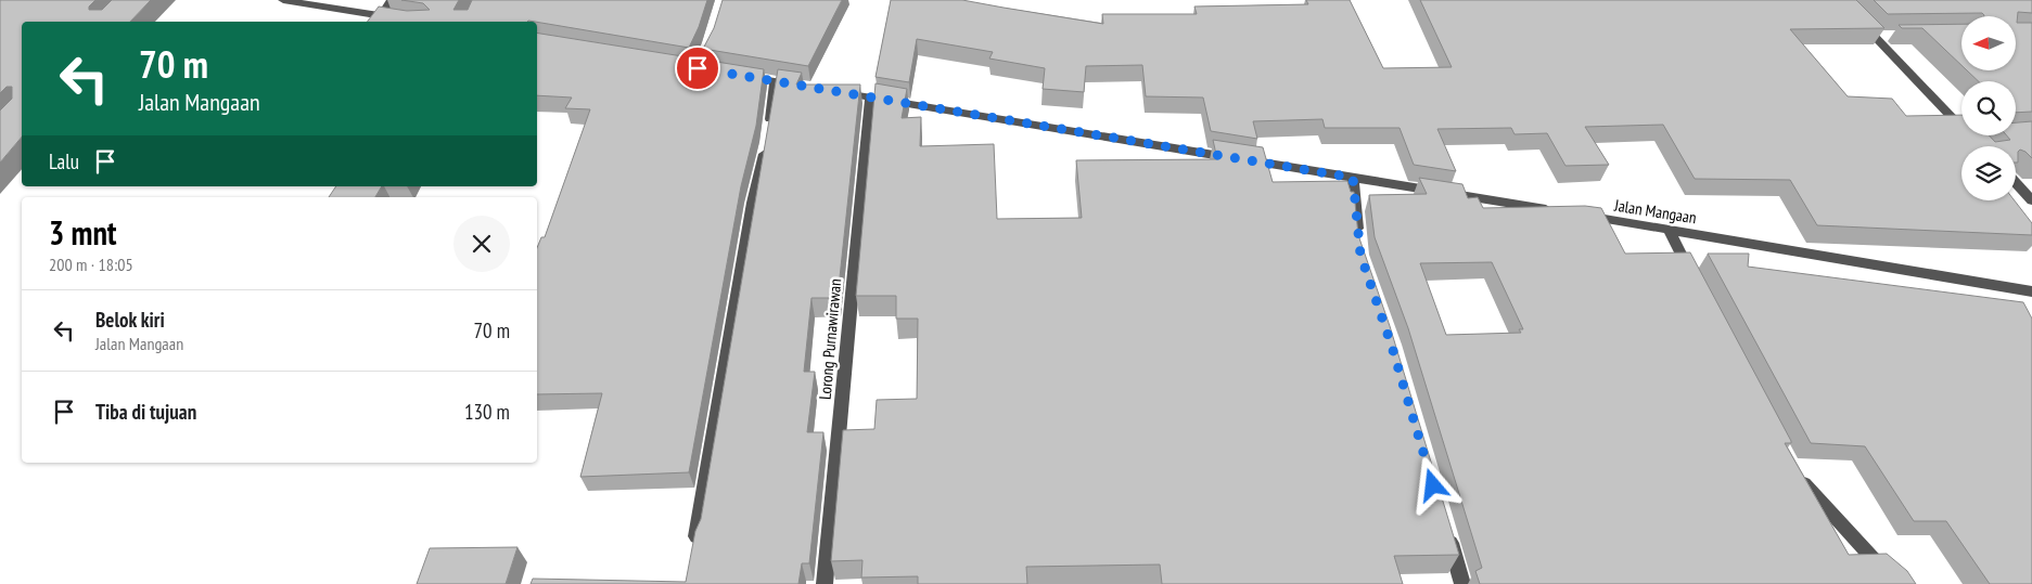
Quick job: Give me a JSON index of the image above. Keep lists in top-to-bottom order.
{
  "streets": {
    "street": ["Jalan Mangaan", "Lorong Purnawirawan"]
  },
  "crossings": [
    ["Jalan Mangaan", "Lorong Purnawirawan"]
  ],
  "north": "left",
  "page": {
    "turn": ["70 m", "Jalan Mangaan"],
    "then": "Lalu",
    "heading": ["3 mnt", "200 m · 18:05"],
    "list": [
      {
        "name": "Belok kiri",
        "note": "Jalan Mangaan",
        "value": "70 m"
      },
      {
        "name": "Tiba di tujuan",
        "value": "130 m"
      }
    ]
  }
}
